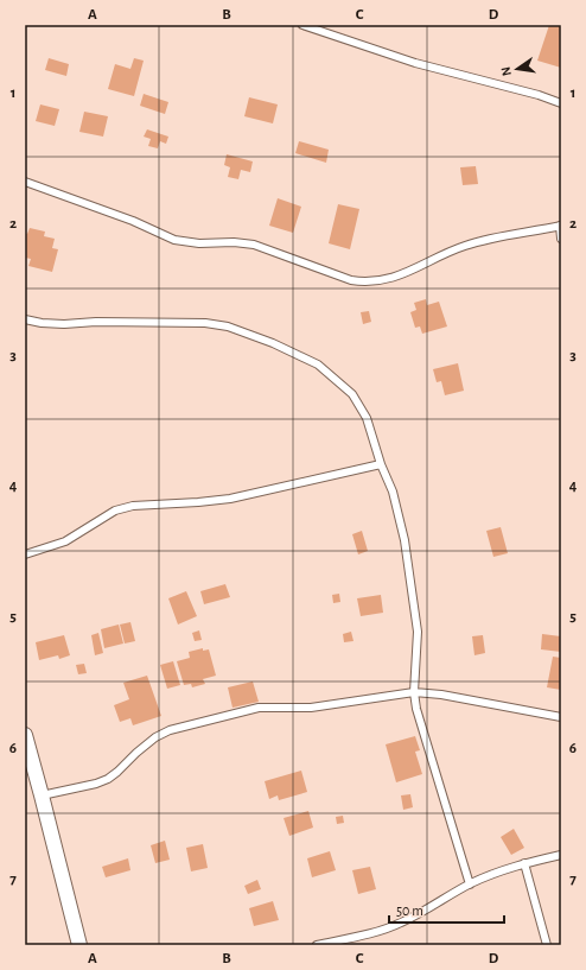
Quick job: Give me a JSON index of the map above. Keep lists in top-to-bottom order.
{
  "scale_bar": "50 m",
  "north": "left",
  "grid": {
    "columns": [
      "A",
      "B",
      "C",
      "D"
    ],
    "rows": [
      "1",
      "2",
      "3",
      "4",
      "5",
      "6",
      "7"
    ]
  }
}
